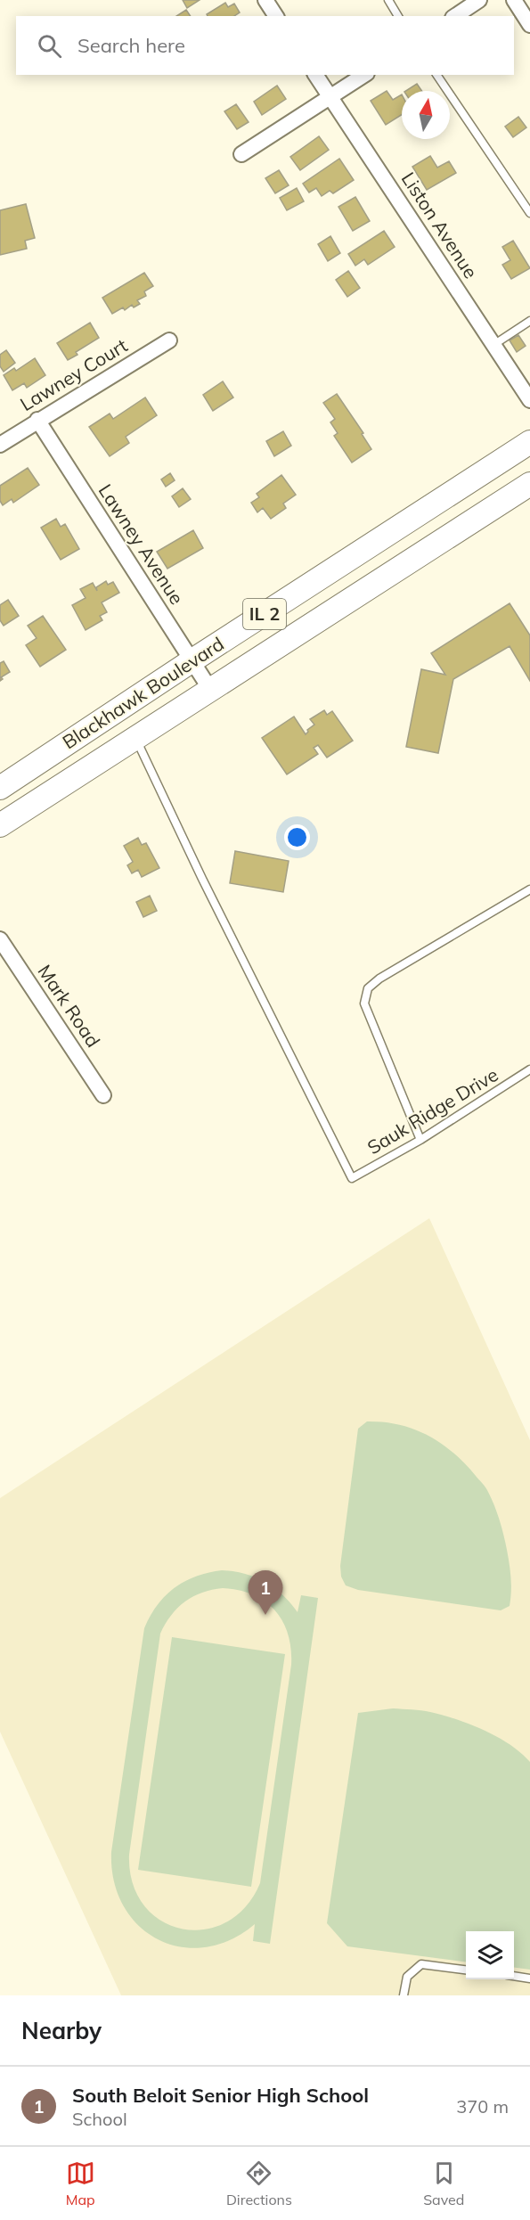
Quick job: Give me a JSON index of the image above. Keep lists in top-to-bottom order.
{
  "streets": {
    "main road": ["IL 2", "Blackhawk Boulevard"],
    "street": [
      "Liston Avenue",
      "Lawney Court",
      "Lawney Avenue",
      "Mark Road"
    ],
    "lane": ["Sauk Ridge Drive"]
  },
  "crossings": [
    ["Lawney Court", "Lawney Avenue"],
    ["Lawney Avenue", "Blackhawk Boulevard"],
    ["Blackhawk Boulevard", "Sauk Ridge Drive"]
  ],
  "north": "top",
  "page": {
    "search": "Search here",
    "pins": "1",
    "heading": "Nearby",
    "list": [
      {
        "mark": "1",
        "name": "South Beloit Senior High School",
        "note": "School",
        "value": "370 m"
      }
    ],
    "nav": ["Map", "Directions", "Saved"]
  }
}
